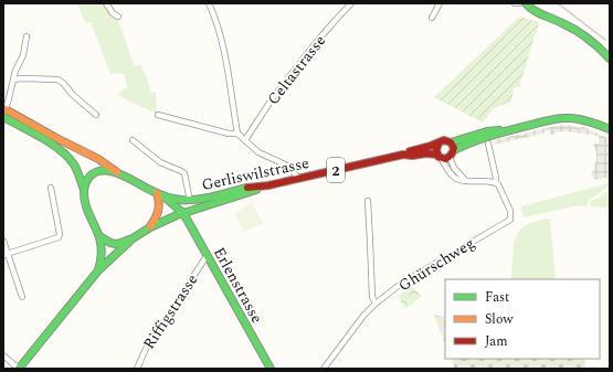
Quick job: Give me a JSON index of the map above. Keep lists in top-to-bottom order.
{
  "streets": {
    "main road": ["2", "Gerliswilstrasse", "Erlenstrasse"],
    "street": ["Celtastrasse", "Ghürschweg", "Riffigstrasse"]
  },
  "crossings": [
    ["2", "Gerliswilstrasse"],
    ["2", "Erlenstrasse"],
    ["Erlenstrasse", "Riffigstrasse"]
  ],
  "legend": ["Fast", "Slow", "Jam"]
}
